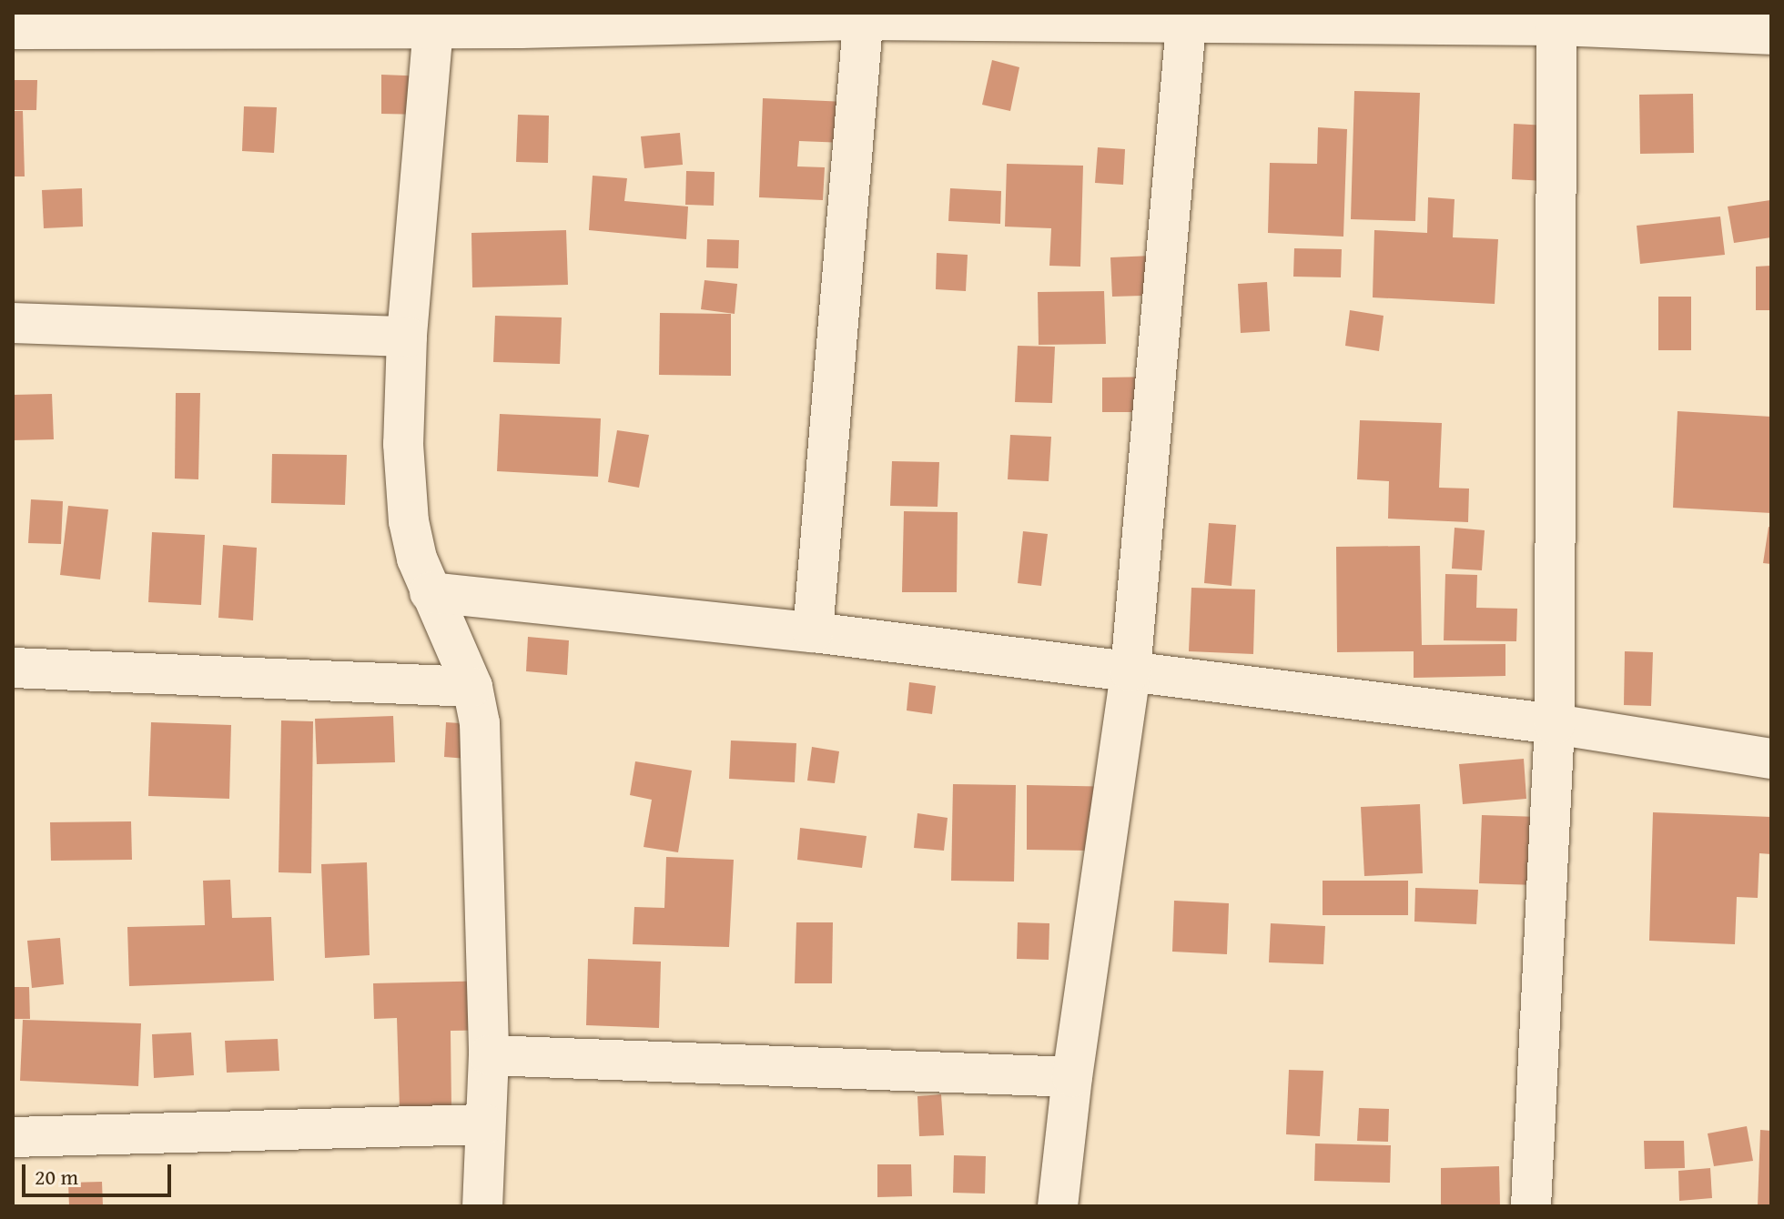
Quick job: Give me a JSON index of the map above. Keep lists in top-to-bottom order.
{
  "scale_bar": "20 m"
}
